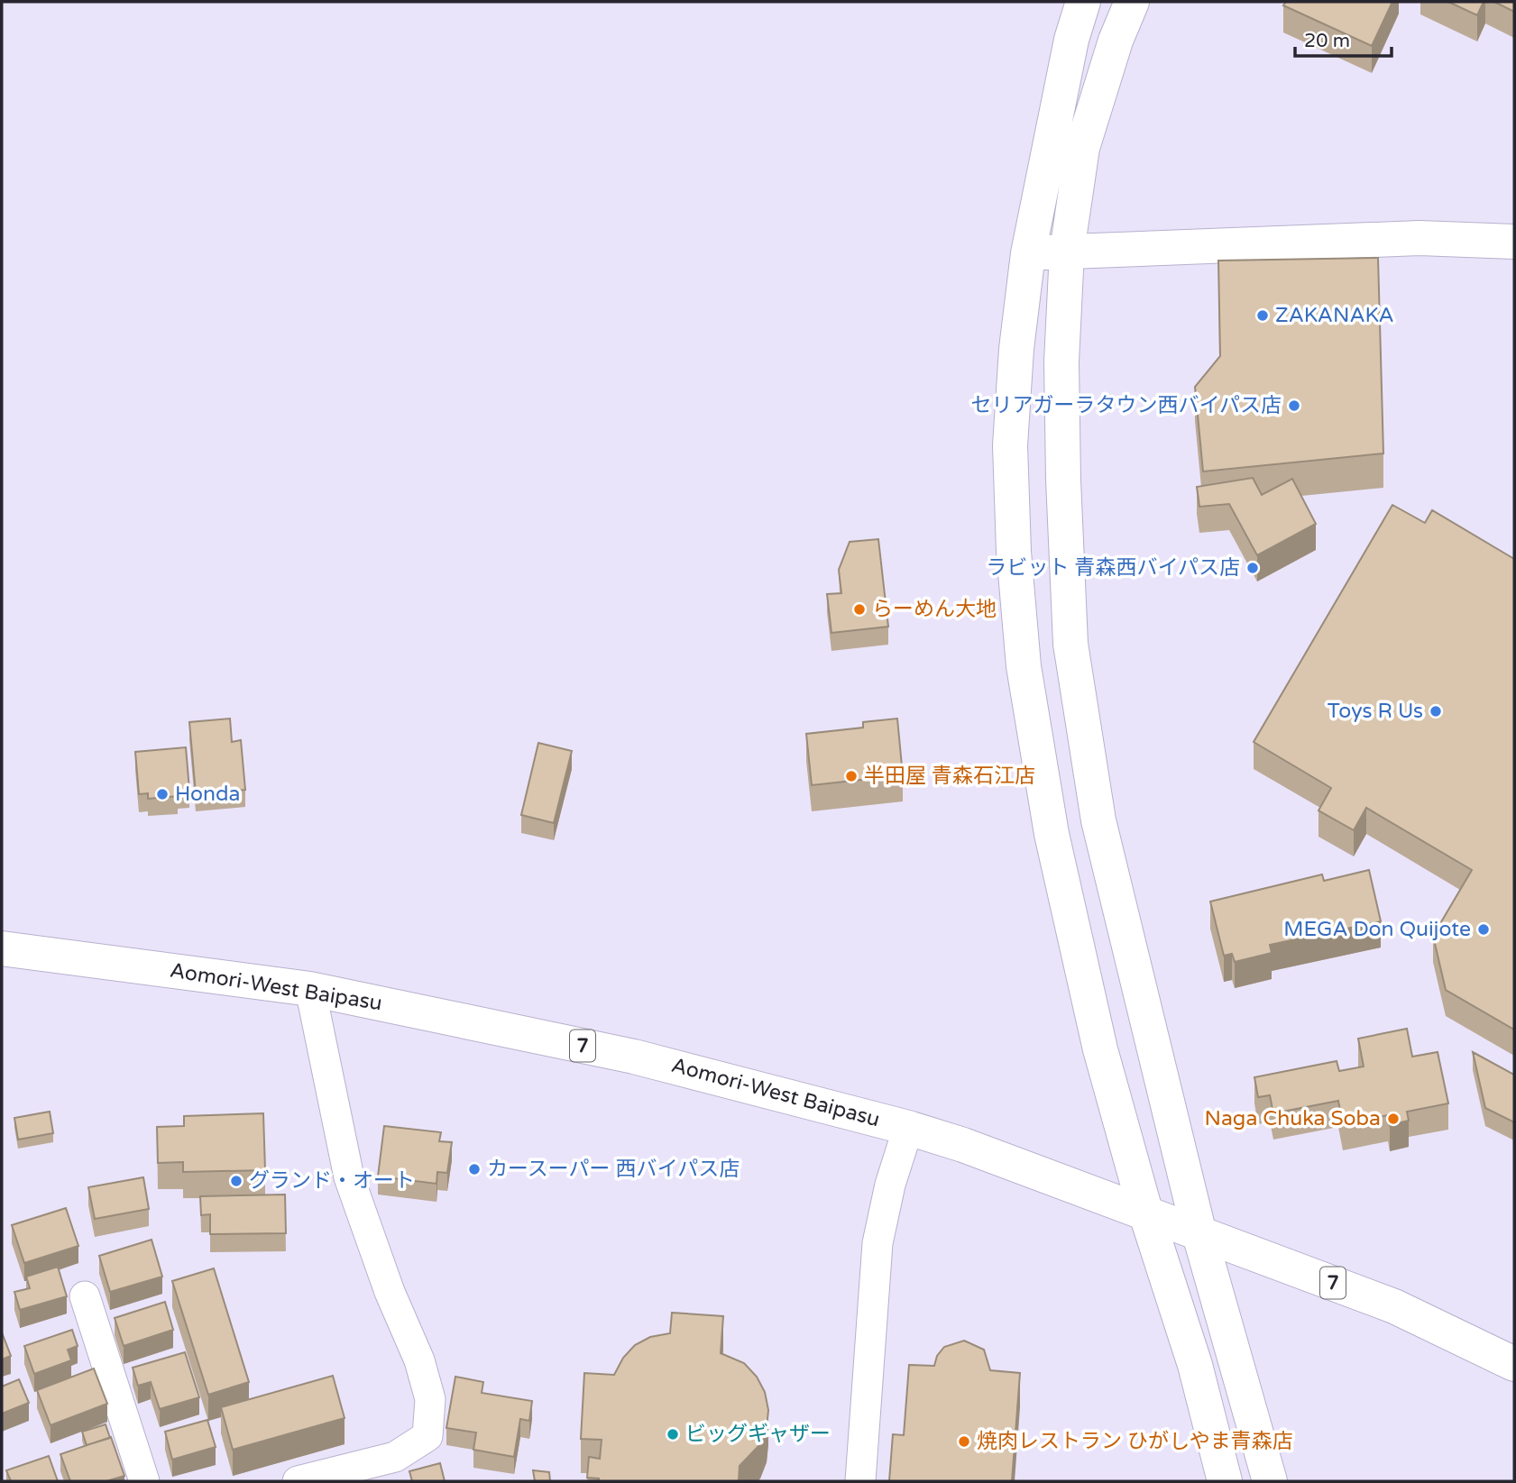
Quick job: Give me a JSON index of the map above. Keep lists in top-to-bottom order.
{
  "streets": {
    "main road": ["Aomori-West Baipasu", "7"]
  },
  "places": [
    "ZAKANAKA",
    "セリアガーラタウン西バイパス店",
    "ラビット 青森西バイパス店",
    "らーめん大地",
    "Toys R Us",
    "半田屋 青森石江店",
    "Honda",
    "MEGA Don Quijote",
    "Naga Chuka Soba",
    "カースーパー 西バイパス店",
    "グランド・オート",
    "ビッグギャザー",
    "焼肉レストラン ひがしやま青森店"
  ],
  "scale_bar": "20 m"
}
